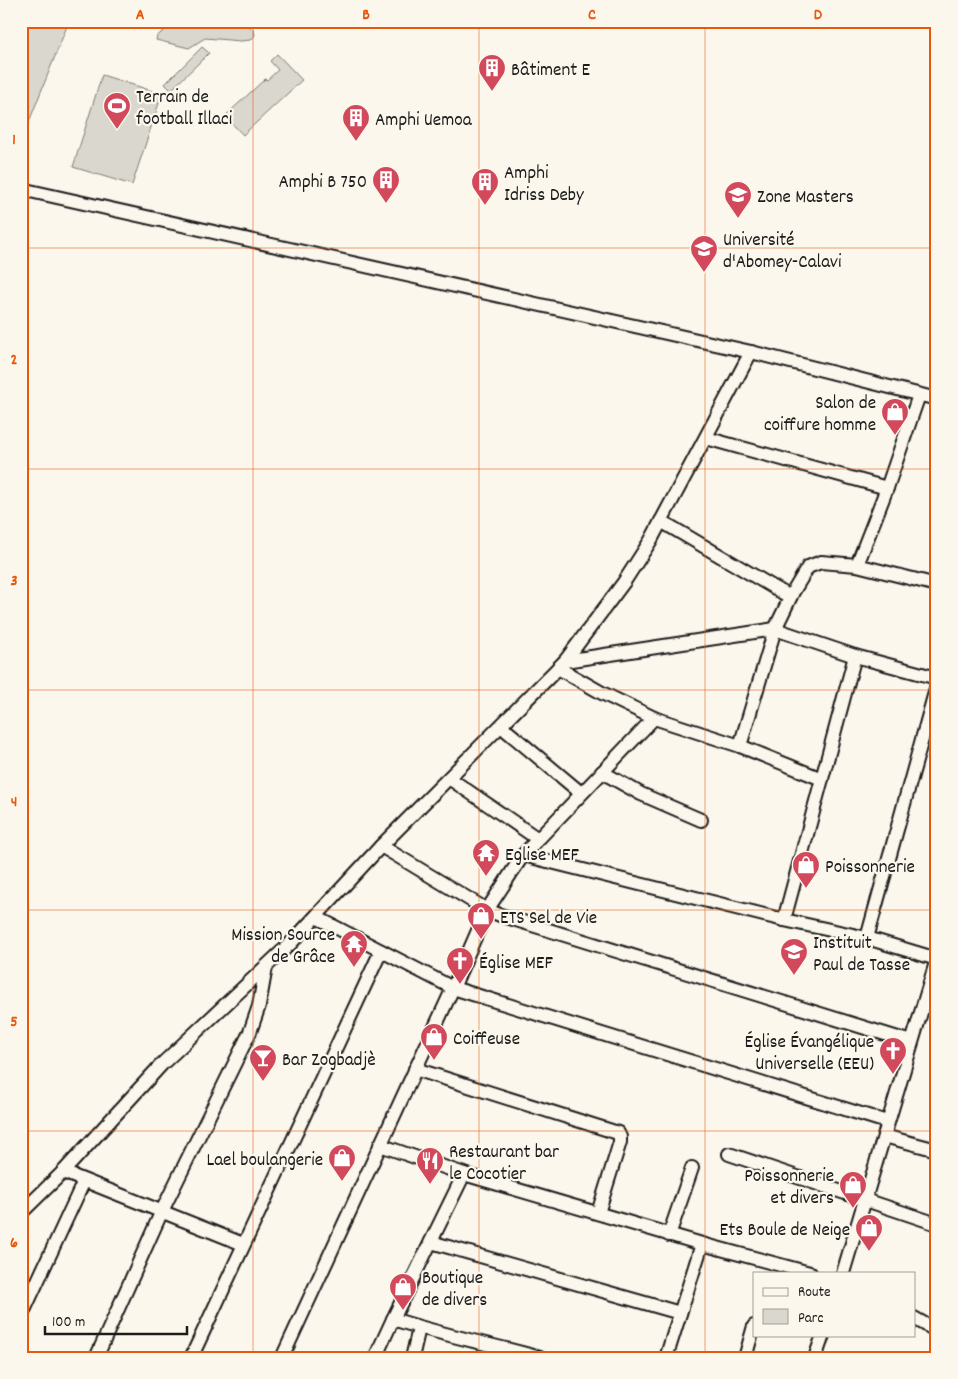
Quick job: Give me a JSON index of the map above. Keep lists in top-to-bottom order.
{
  "places": {
    "building": [
      "Bâtiment E",
      "Amphi Uemoa",
      "Amphi B 750",
      "Amphi Idriss Deby"
    ],
    "sports": ["Terrain de football Illaci"],
    "school or university": ["Zone Masters", "Université d'Abomey-Calavi", "Instituit Paul de Tasse"],
    "shop": [
      "Salon de coiffure homme",
      "Poissonnerie",
      "ETS Sel de Vie",
      "Coiffeuse",
      "Lael boulangerie",
      "Poissonnerie et divers",
      "Ets Boule de Neige",
      "Boutique de divers"
    ],
    "temple": ["Eglise MEF", "Mission Source de Grâce"],
    "church": ["Église MEF", "Église Évangélique Universelle (EEU)"],
    "bar": ["Bar Zogbadjè"],
    "restaurant": ["Restaurant bar le Cocotier"]
  },
  "legend": ["Route", "Parc"],
  "scale_bar": "100 m",
  "grid": {
    "columns": [
      "A",
      "B",
      "C",
      "D"
    ],
    "rows": [
      "1",
      "2",
      "3",
      "4",
      "5",
      "6"
    ]
  }
}
